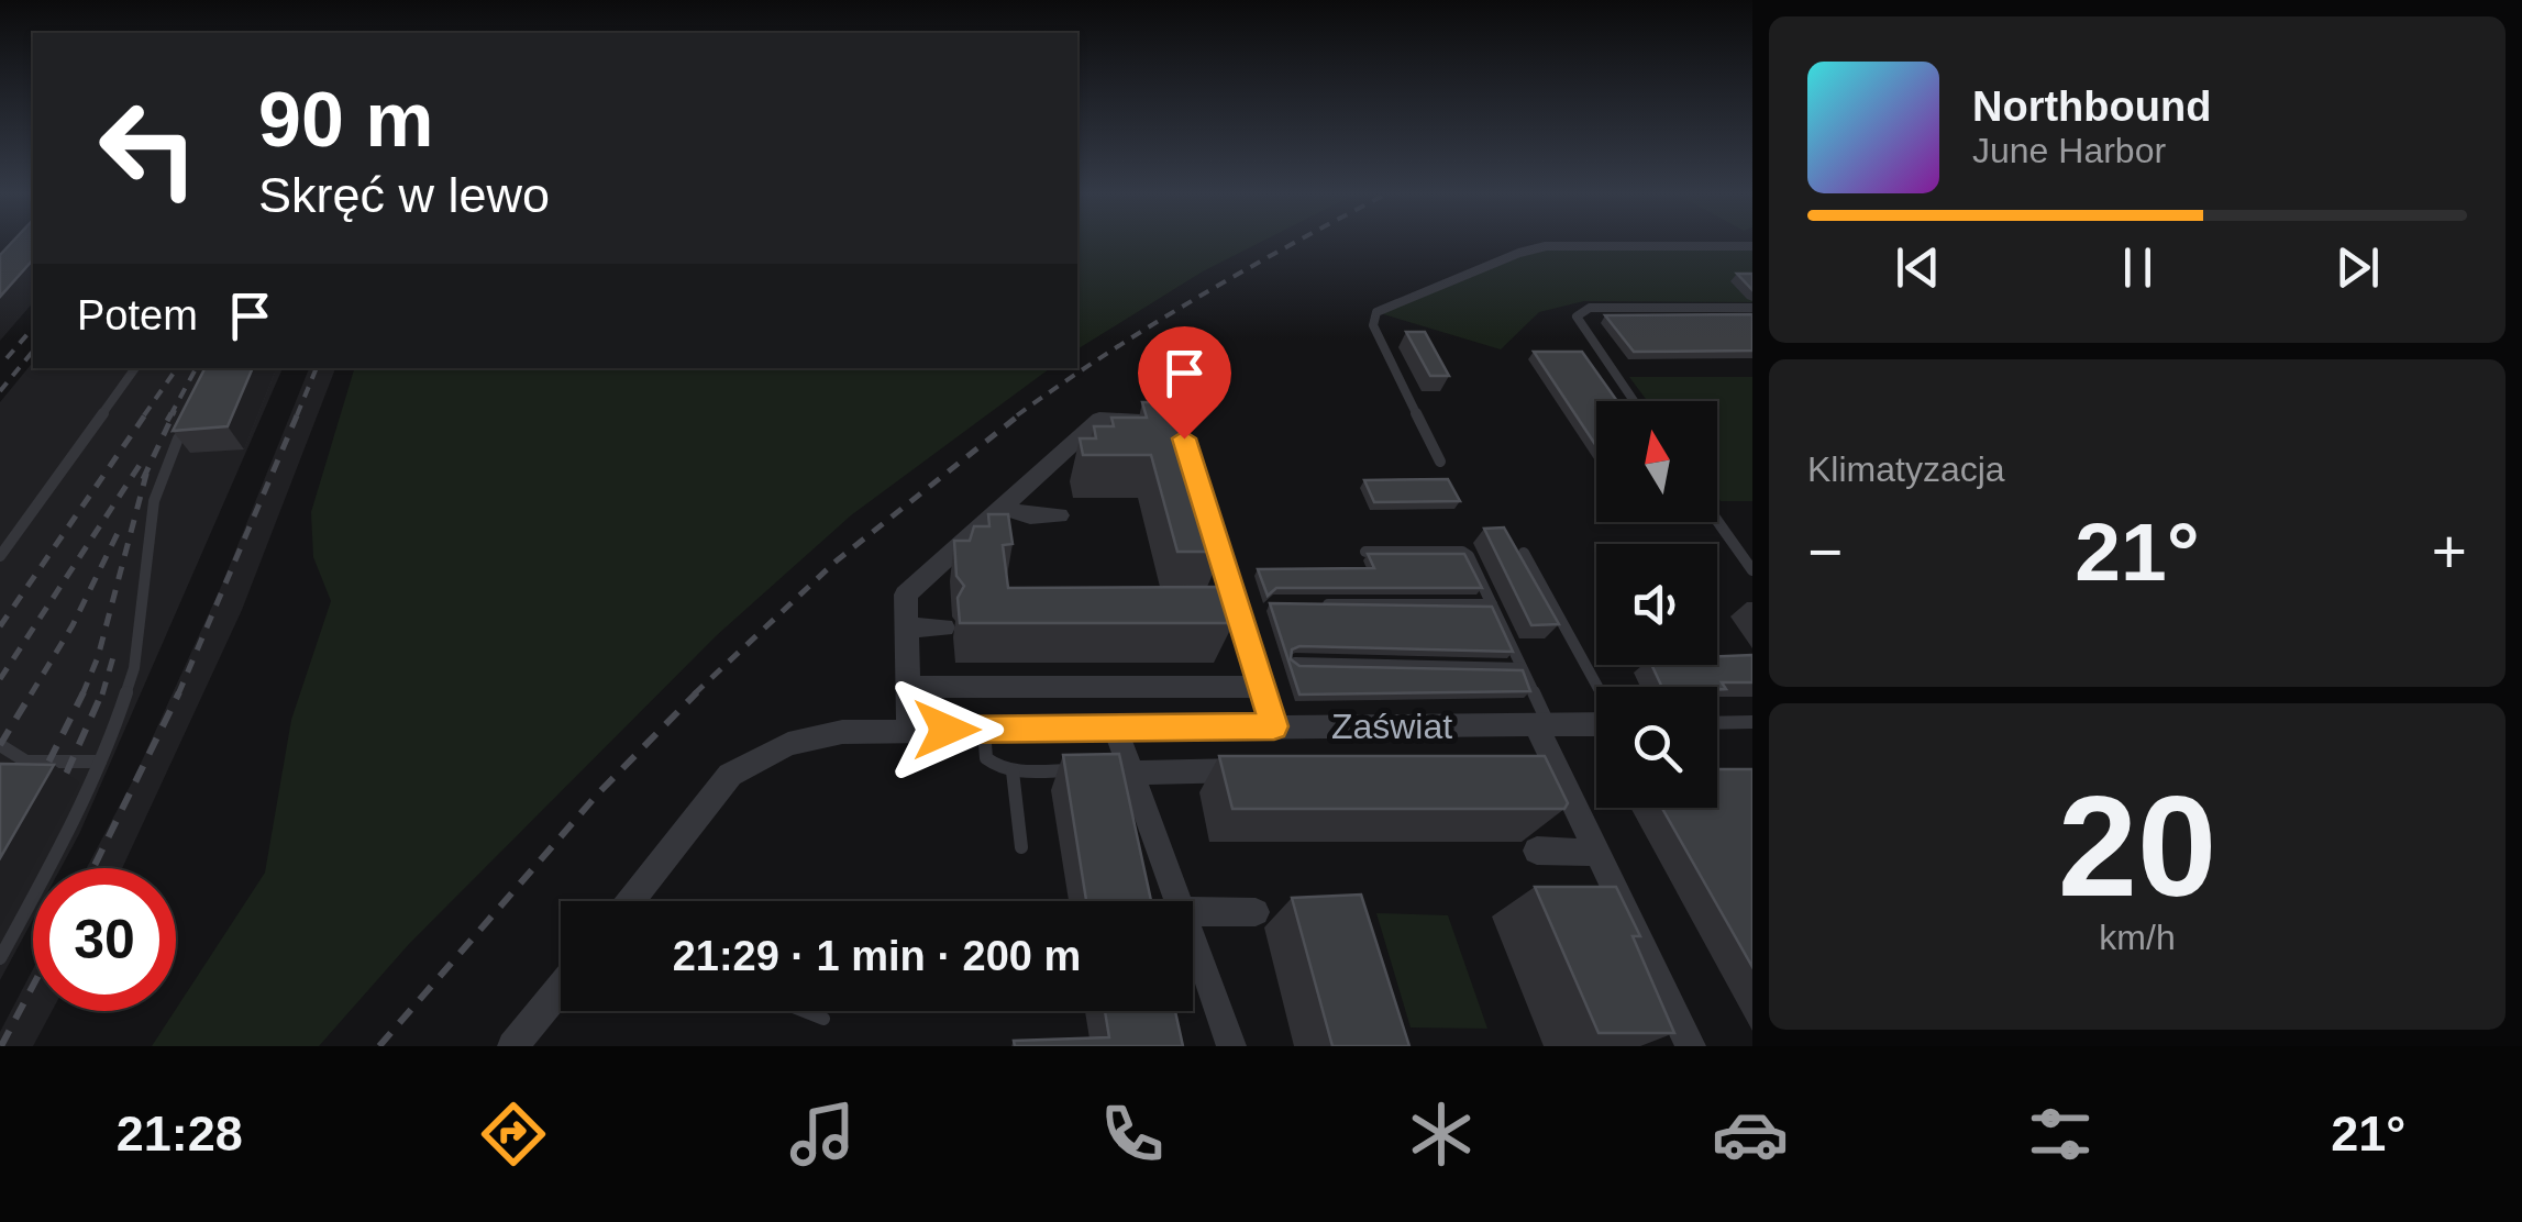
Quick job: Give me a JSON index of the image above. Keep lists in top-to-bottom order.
{
  "streets": {
    "street": ["Zaświat"]
  },
  "north": "top",
  "page": {
    "turn": ["90 m", "Skręć w lewo"],
    "song": ["Northbound", "June Harbor"],
    "then": "Potem",
    "tile": [
      "Klimatyzacja",
      ["20", "km/h"]
    ],
    "heat": ["−", "21°", "+"],
    "limit": "30",
    "trip": "21:29 · 1 min · 200 m",
    "tabs": ["21:28", "21°"]
  }
}
